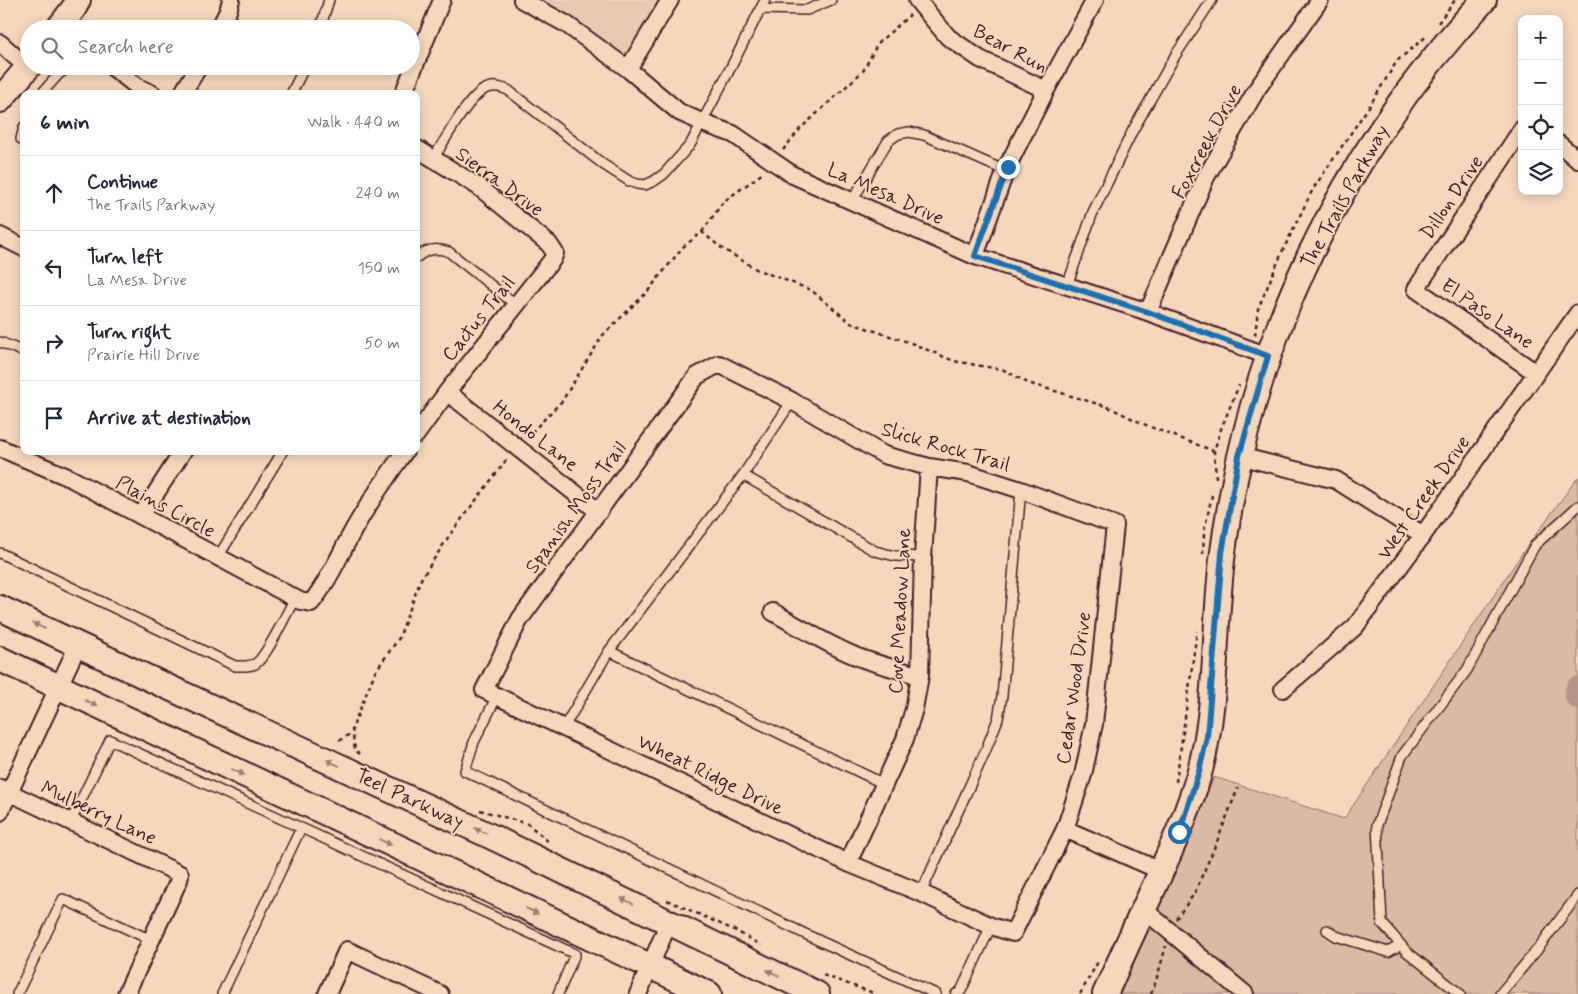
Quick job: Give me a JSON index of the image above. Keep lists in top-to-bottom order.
{
  "streets": {
    "main road": ["The Trails Parkway", "Teel Parkway"],
    "street": [
      "Bear Run",
      "Foxcreek Drive",
      "Sierra Drive",
      "La Mesa Drive",
      "Dillon Drive",
      "El Paso Lane",
      "Cactus Trail",
      "Hondo Lane",
      "Slick Rock Trail",
      "West Creek Drive",
      "Plains Circle",
      "Spanish Moss Trail",
      "Cove Meadow Lane",
      "Cedar Wood Drive",
      "Wheat Ridge Drive",
      "Mulberry Lane"
    ]
  },
  "crossings": [
    ["Foxcreek Drive", "La Mesa Drive"],
    ["Sierra Drive", "Cactus Trail"],
    ["La Mesa Drive", "The Trails Parkway"],
    ["Dillon Drive", "El Paso Lane"],
    ["El Paso Lane", "West Creek Drive"],
    ["Cactus Trail", "Hondo Lane"],
    ["Hondo Lane", "Spanish Moss Trail"],
    ["Slick Rock Trail", "Spanish Moss Trail"],
    ["Slick Rock Trail", "Cove Meadow Lane"],
    ["Slick Rock Trail", "Cedar Wood Drive"],
    ["Spanish Moss Trail", "Wheat Ridge Drive"],
    ["Cove Meadow Lane", "Wheat Ridge Drive"],
    ["Cedar Wood Drive", "Wheat Ridge Drive"]
  ],
  "page": {
    "map_buttons": ["+", "−"],
    "search": "Search here",
    "heading": ["6 min", "Walk · 440 m"],
    "list": [
      ["Continue", "The Trails Parkway", "240 m"],
      ["Turn left", "La Mesa Drive", "150 m"],
      ["Turn right", "Prairie Hill Drive", "50 m"],
      "Arrive at destination"
    ]
  }
}
